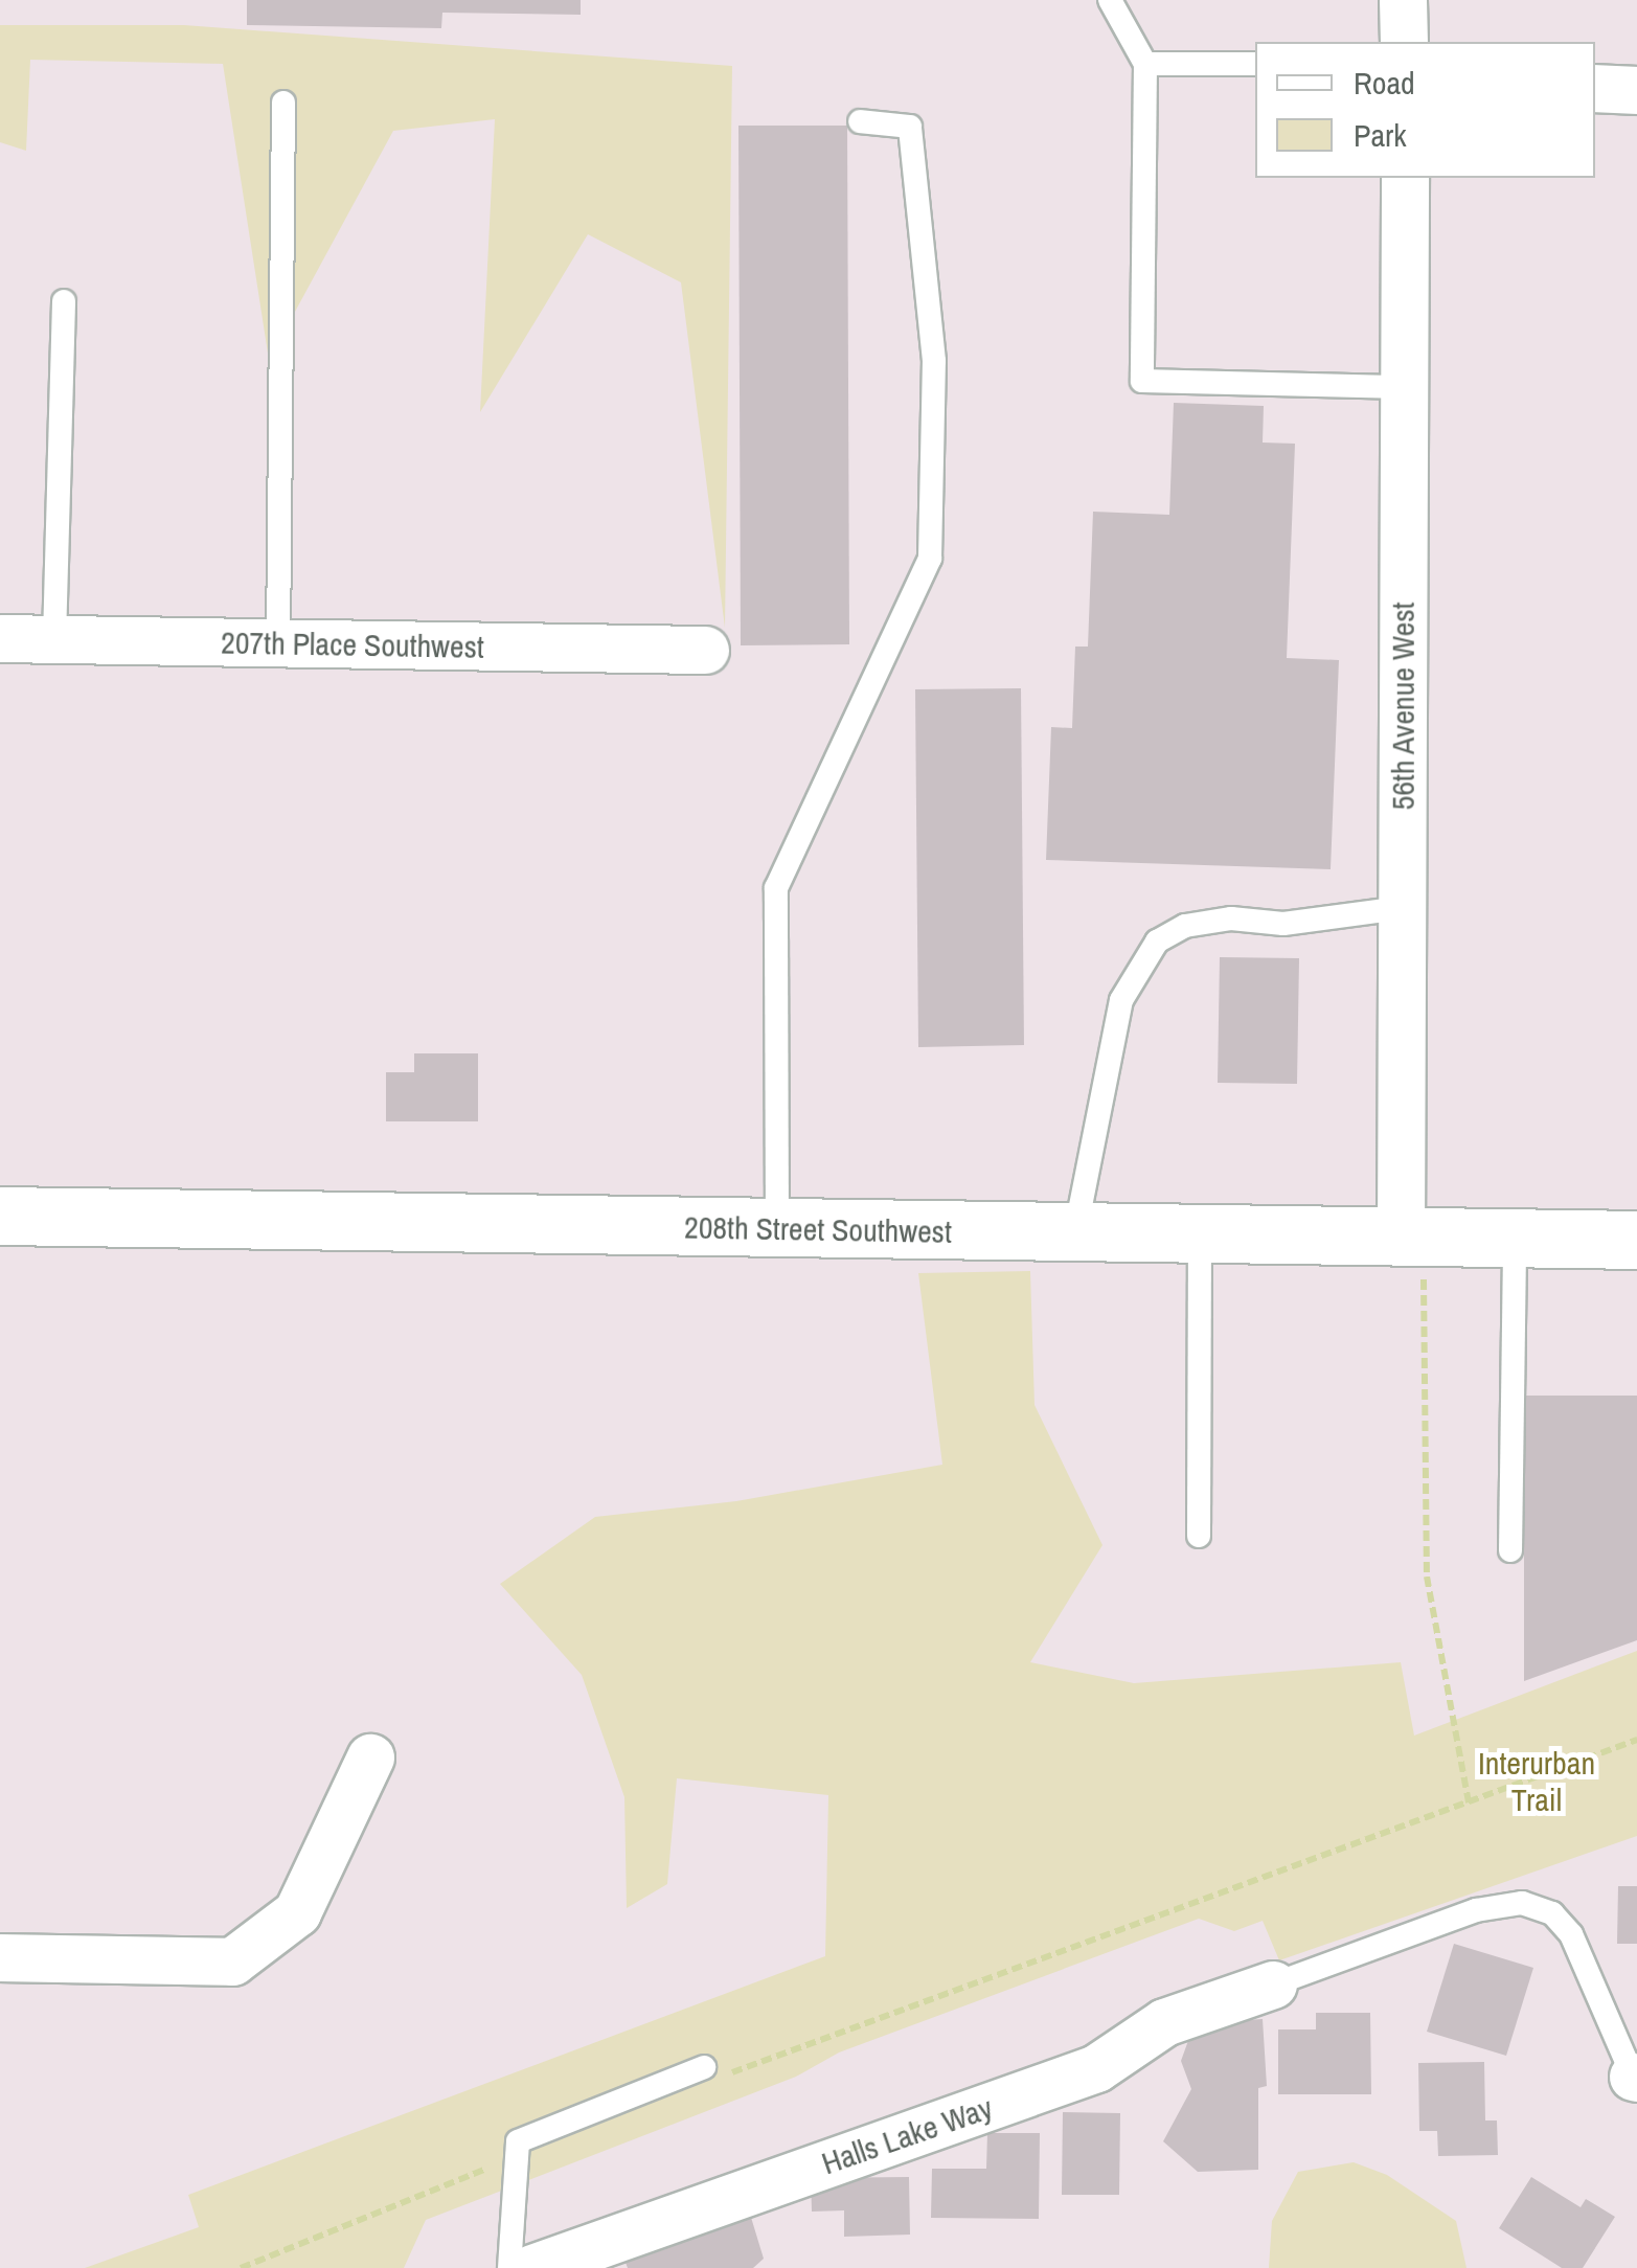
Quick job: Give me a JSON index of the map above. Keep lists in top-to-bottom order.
{
  "streets": {
    "street": [
      "207th Place Southwest",
      "56th Avenue West",
      "208th Street Southwest",
      "Halls Lake Way"
    ]
  },
  "crossings": [
    ["56th Avenue West", "208th Street Southwest"]
  ],
  "parks": ["Interurban Trail"],
  "legend": ["Road", "Park"]
}
